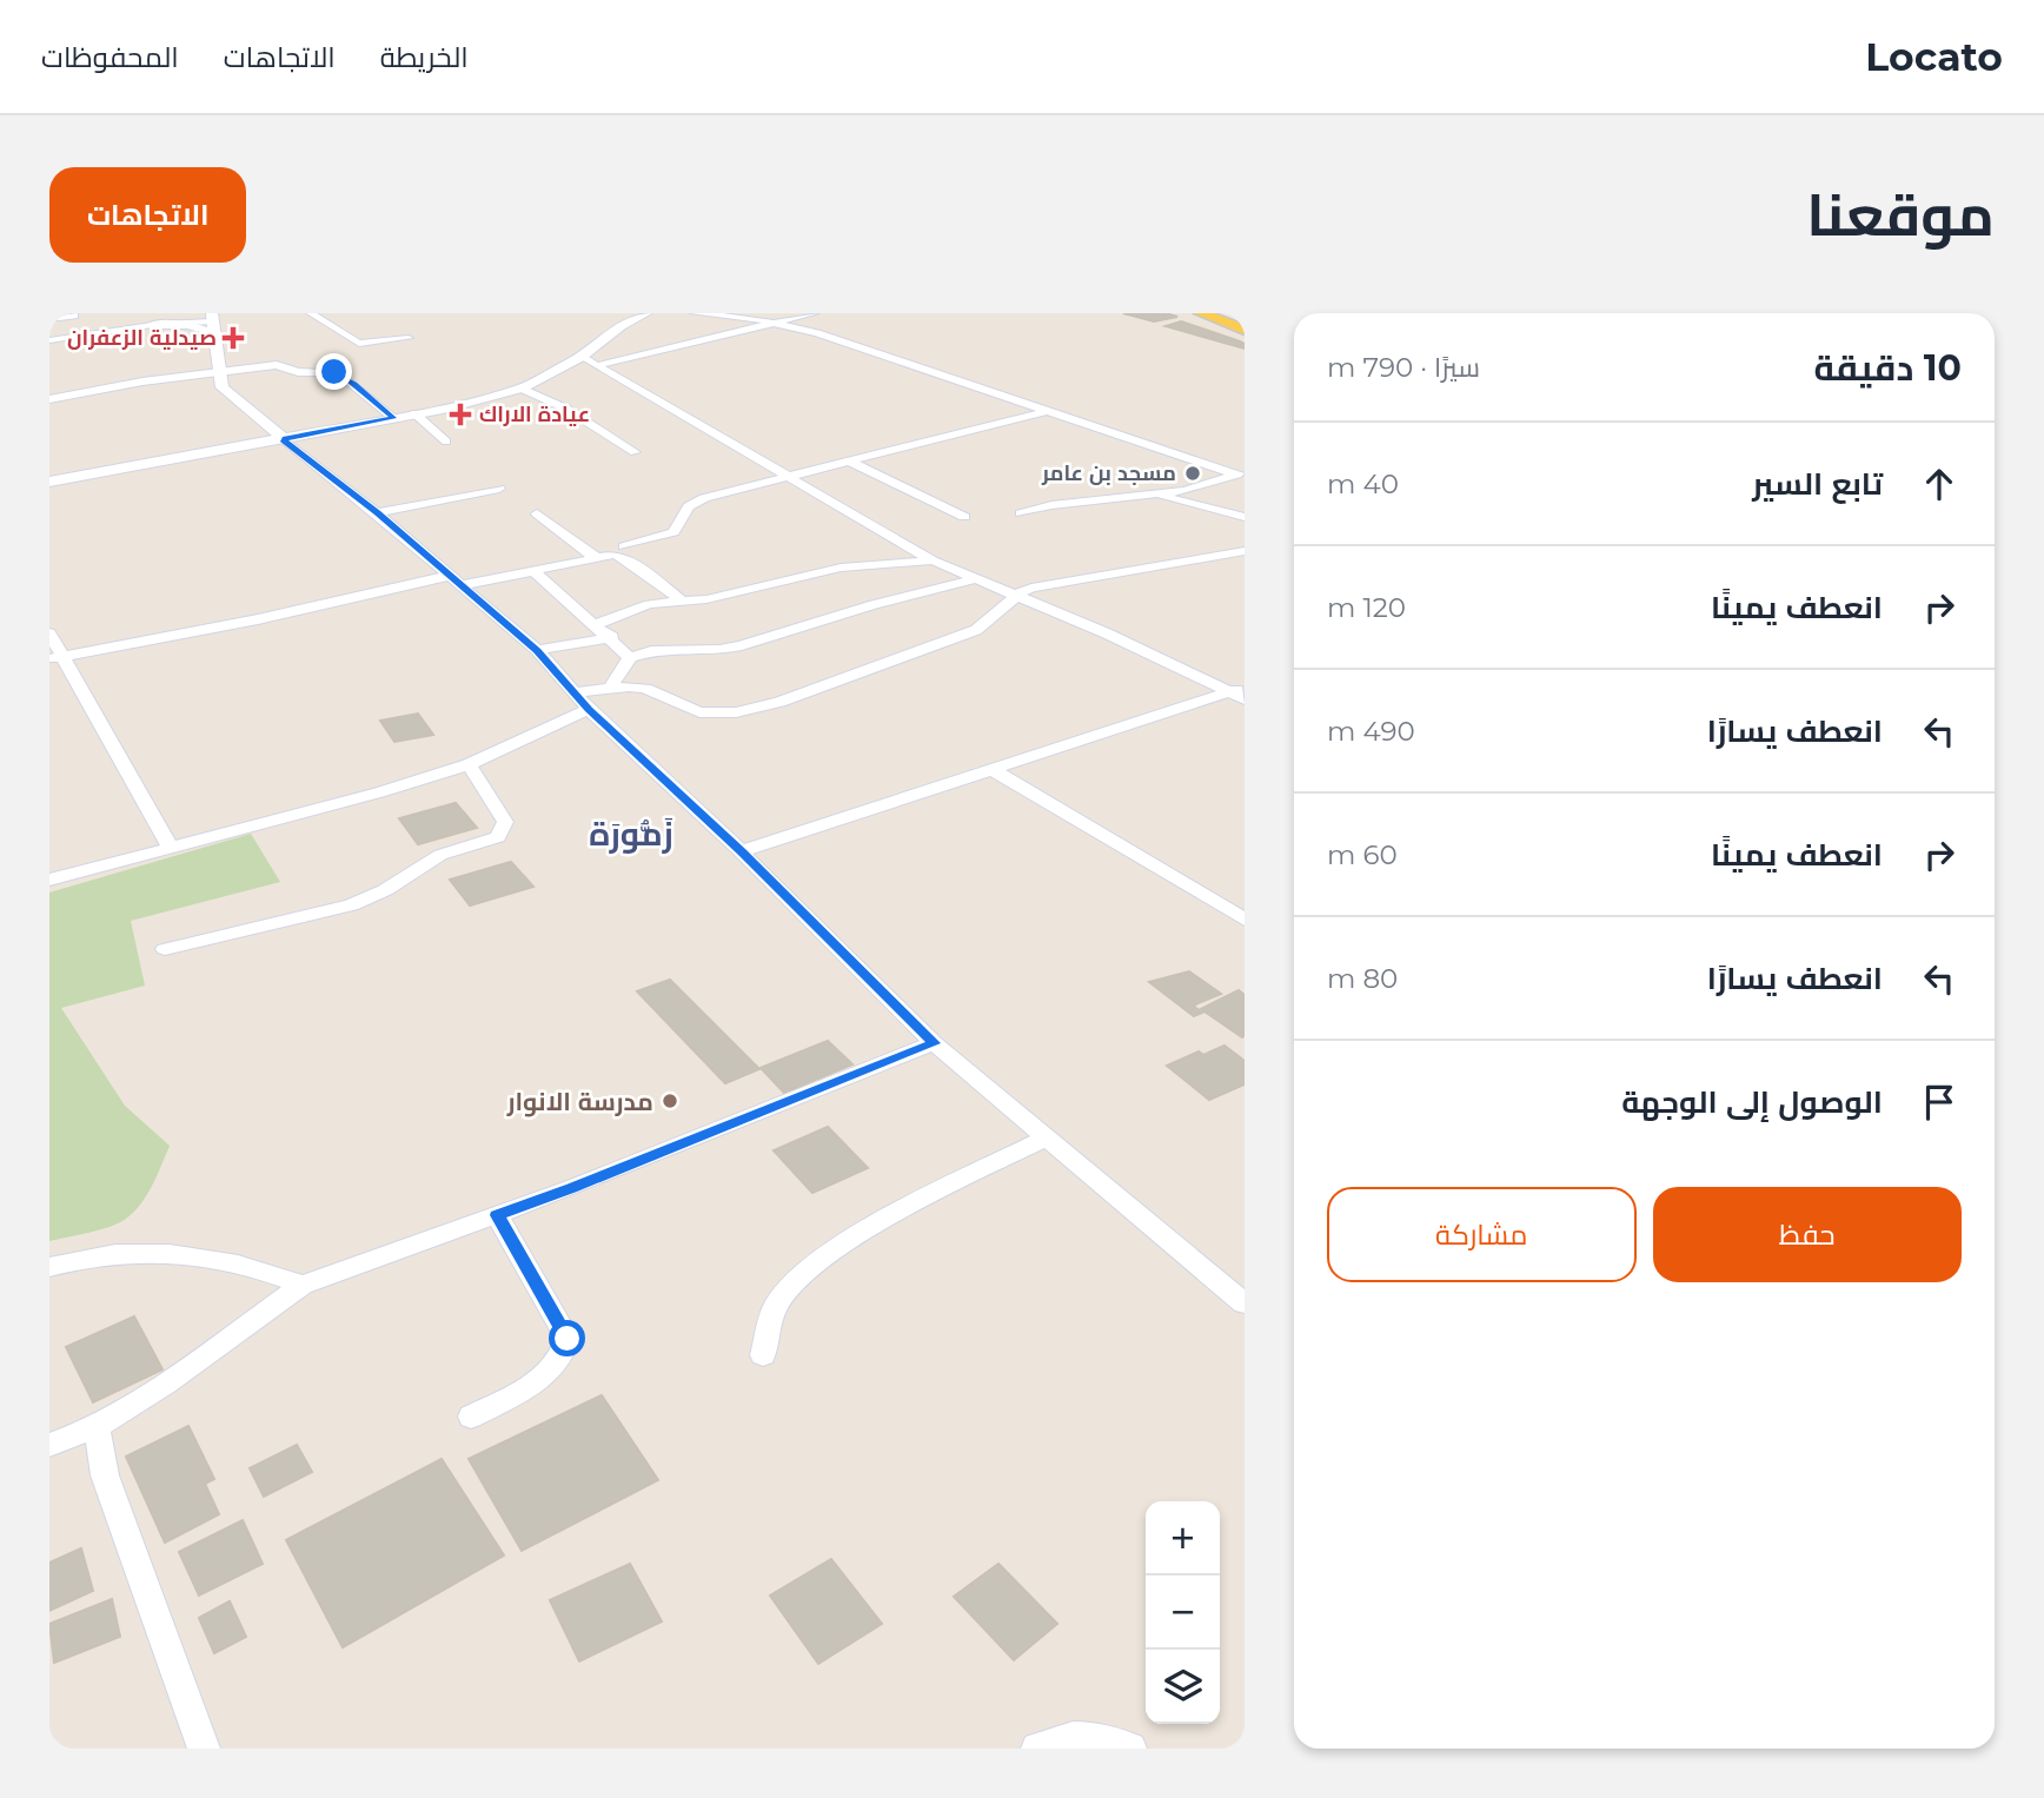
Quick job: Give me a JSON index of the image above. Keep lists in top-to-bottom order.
{
  "districts": ["زَمُّورَة"],
  "places": {
    "health": ["صيدلية الزعفران", "عيادة الاراك"],
    "other": ["مسجد بن عامر", "مدرسة الانوار"]
  },
  "page": {
    "header": "Locato",
    "nav": ["الخريطة", "الاتجاهات", "المحفوظات"],
    "title": "موقعنا",
    "buttons": [
      "الاتجاهات",
      ["حفظ", "مشاركة"]
    ],
    "heading": ["10 دقيقة", "سيرًا · 790 m"],
    "list": [
      ["تابع السير", "40 m"],
      ["انعطف يمينًا", "120 m"],
      ["انعطف يسارًا", "490 m"],
      ["انعطف يمينًا", "60 m"],
      ["انعطف يسارًا", "80 m"],
      "الوصول إلى الوجهة"
    ],
    "map_buttons": ["+", "−"]
  }
}
